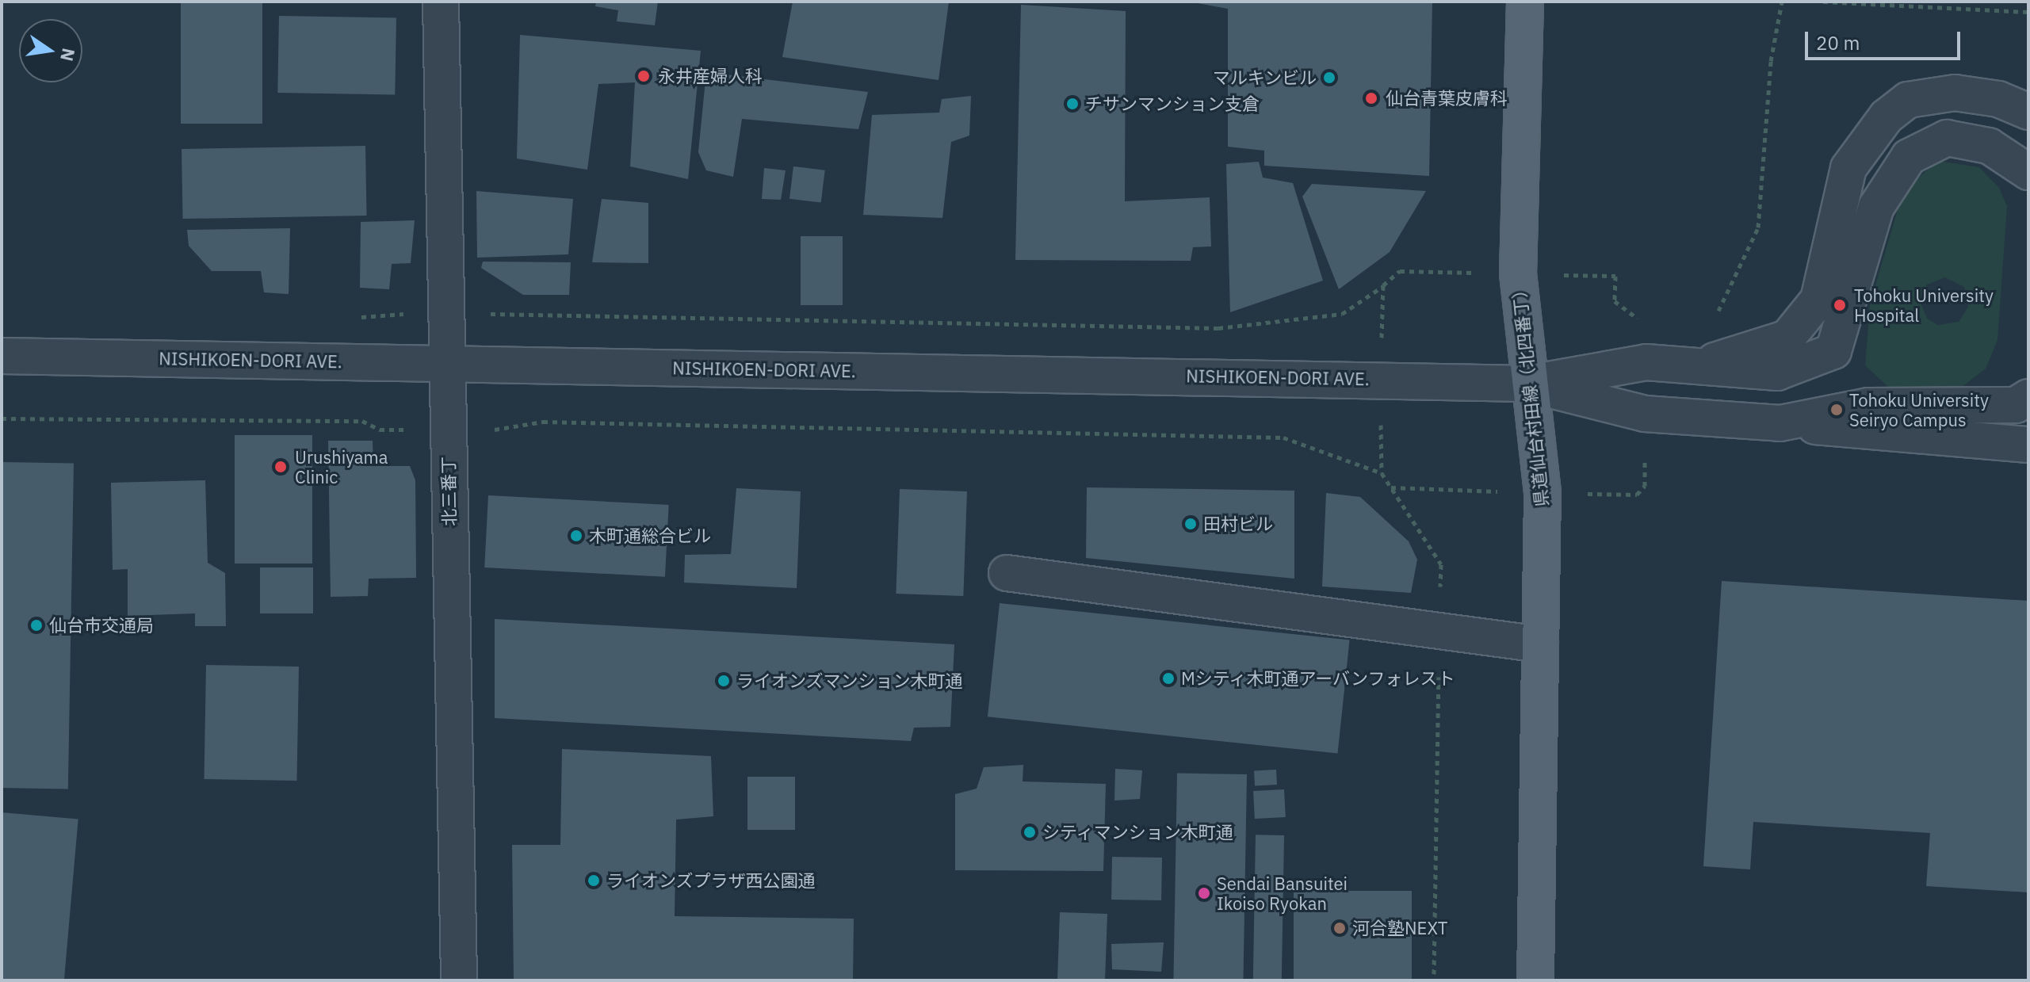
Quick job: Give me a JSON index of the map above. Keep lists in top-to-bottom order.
{
  "streets": {
    "main road": ["県道仙台村田線（北四番丁）"],
    "street": ["NISHIKOEN-DORI AVE.", "北三番丁"]
  },
  "crossings": [
    ["NISHIKOEN-DORI AVE.", "県道仙台村田線（北四番丁）"],
    ["NISHIKOEN-DORI AVE.", "北三番丁"]
  ],
  "places": [
    "永井産婦人科",
    "マルキンビル",
    "仙台青葉皮膚科",
    "チサンマンション支倉",
    "Tohoku University Hospital",
    "Tohoku University Seiryo Campus",
    "Urushiyama Clinic",
    "田村ビル",
    "木町通総合ビル",
    "仙台市交通局",
    "Mシティ木町通アーバンフォレスト",
    "ライオンズマンション木町通",
    "シティマンション木町通",
    "ライオンズプラザ西公園通",
    "Sendai Bansuitei Ikoiso Ryokan",
    "河合塾NEXT"
  ],
  "scale_bar": "20 m",
  "north": "right"
}
